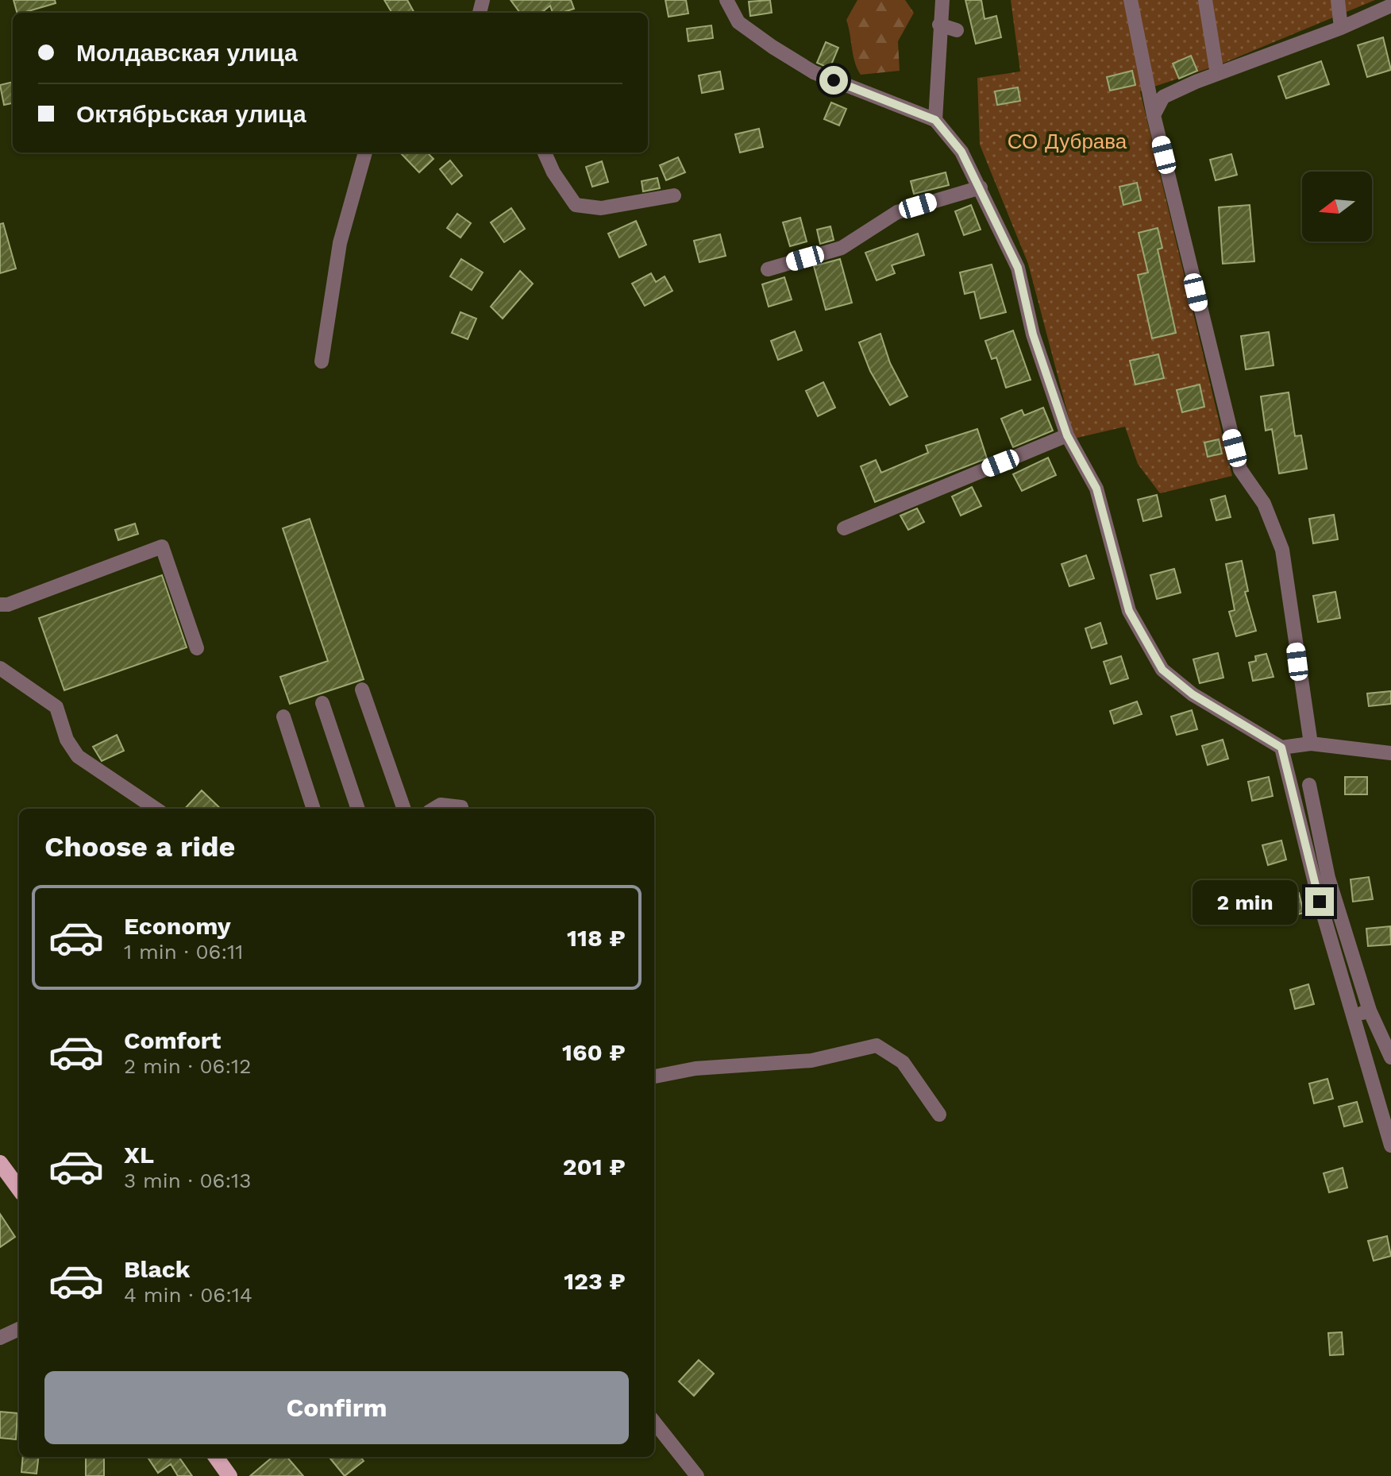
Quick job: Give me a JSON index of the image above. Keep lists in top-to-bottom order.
{
  "parks": ["СО Дубрава"],
  "north": "left",
  "page": {
    "banner": ["Молдавская улица", "Октябрьская улица"],
    "heading": "Choose a ride",
    "bubble": "2 min",
    "list": [
      {
        "name": "Economy",
        "note": "1 min · 06:11",
        "value": "118 ₽"
      },
      {
        "name": "Comfort",
        "note": "2 min · 06:12",
        "value": "160 ₽"
      },
      {
        "name": "XL",
        "note": "3 min · 06:13",
        "value": "201 ₽"
      },
      {
        "name": "Black",
        "note": "4 min · 06:14",
        "value": "123 ₽"
      }
    ],
    "buttons": "Confirm"
  }
}
